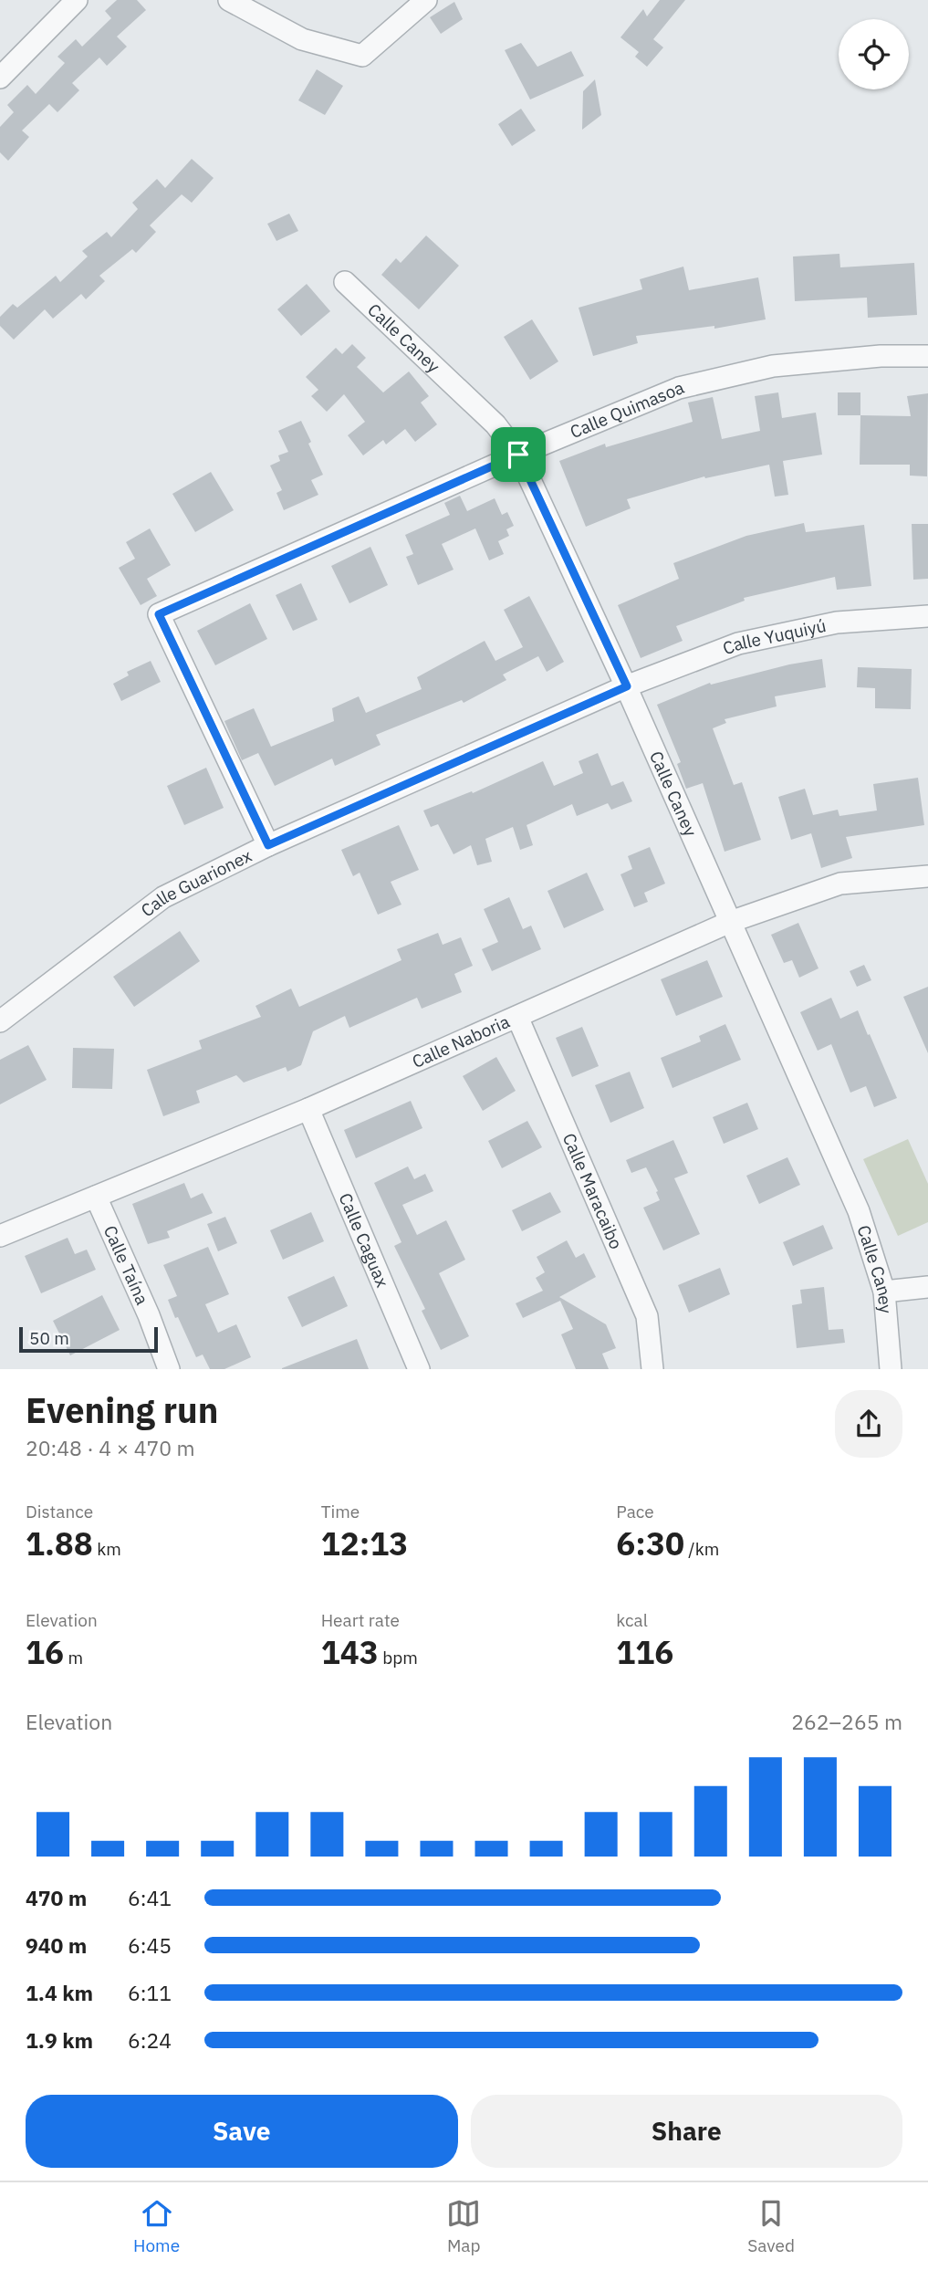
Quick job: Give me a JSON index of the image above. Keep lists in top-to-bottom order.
{
  "streets": {
    "street": [
      "Calle Caney",
      "Calle Quimasoa",
      "Calle Yuquiyú",
      "Calle Guarionex",
      "Calle Naboria",
      "Calle Maracaibo",
      "Calle Caguax",
      "Calle Taína"
    ]
  },
  "crossings": [
    ["Calle Caney", "Calle Quimasoa"],
    ["Calle Caney", "Calle Yuquiyú"],
    ["Calle Caney", "Calle Guarionex"],
    ["Calle Caney", "Calle Naboria"],
    ["Calle Quimasoa", "Calle Guarionex"],
    ["Calle Yuquiyú", "Calle Guarionex"],
    ["Calle Naboria", "Calle Maracaibo"],
    ["Calle Naboria", "Calle Caguax"],
    ["Calle Naboria", "Calle Taína"]
  ],
  "scale_bar": "50 m",
  "page": {
    "scale": "50 m",
    "heading": ["Evening run", "20:48 · 4 × 470 m"],
    "stats": [
      ["Distance", "1.88 km"],
      ["Time", "12:13"],
      ["Pace", "6:30 /km"],
      ["Elevation", "16 m"],
      ["Heart rate", "143 bpm"],
      ["kcal", "116"]
    ],
    "chart": ["Elevation", "262–265 m"],
    "list": [
      {
        "name": "470 m",
        "note": "6:41"
      },
      {
        "name": "940 m",
        "note": "6:45"
      },
      {
        "name": "1.4 km",
        "note": "6:11"
      },
      {
        "name": "1.9 km",
        "note": "6:24"
      }
    ],
    "buttons": ["Save", "Share"],
    "tabs": ["Home", "Map", "Saved"]
  }
}
